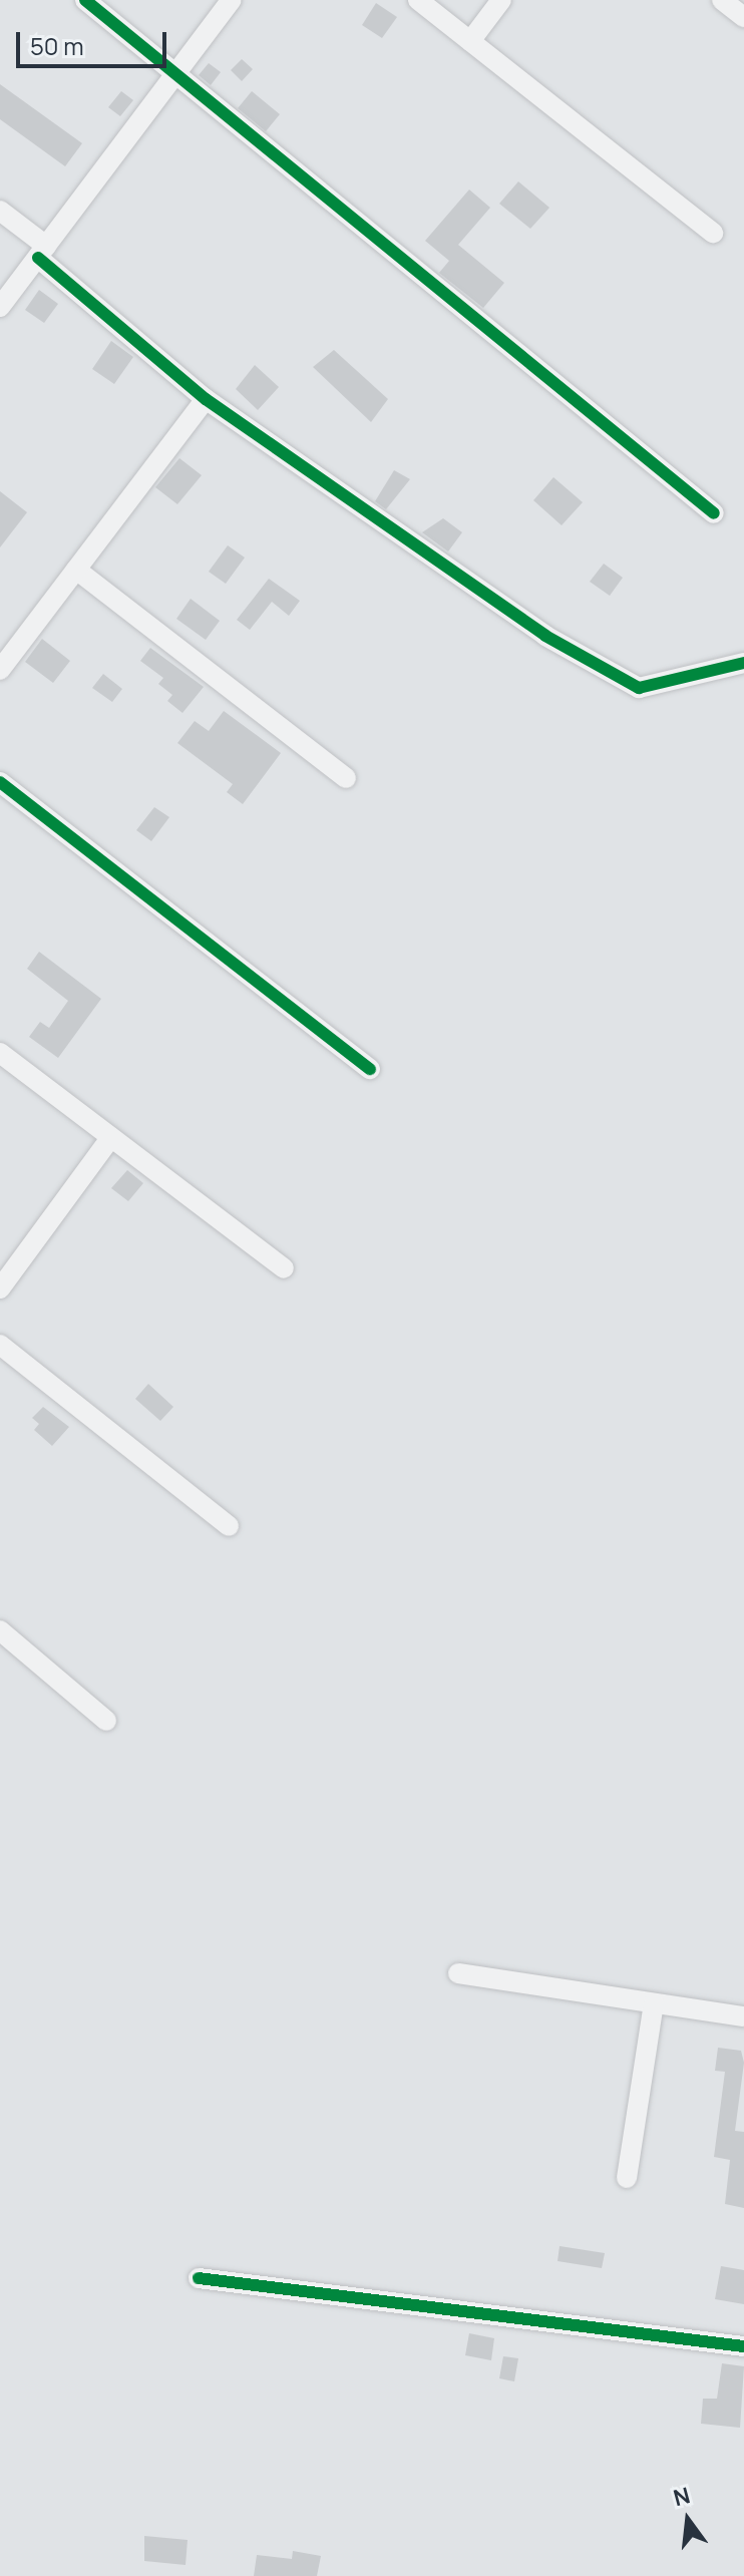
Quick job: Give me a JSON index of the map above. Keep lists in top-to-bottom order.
{
  "scale_bar": "50 m",
  "north": "top"
}
